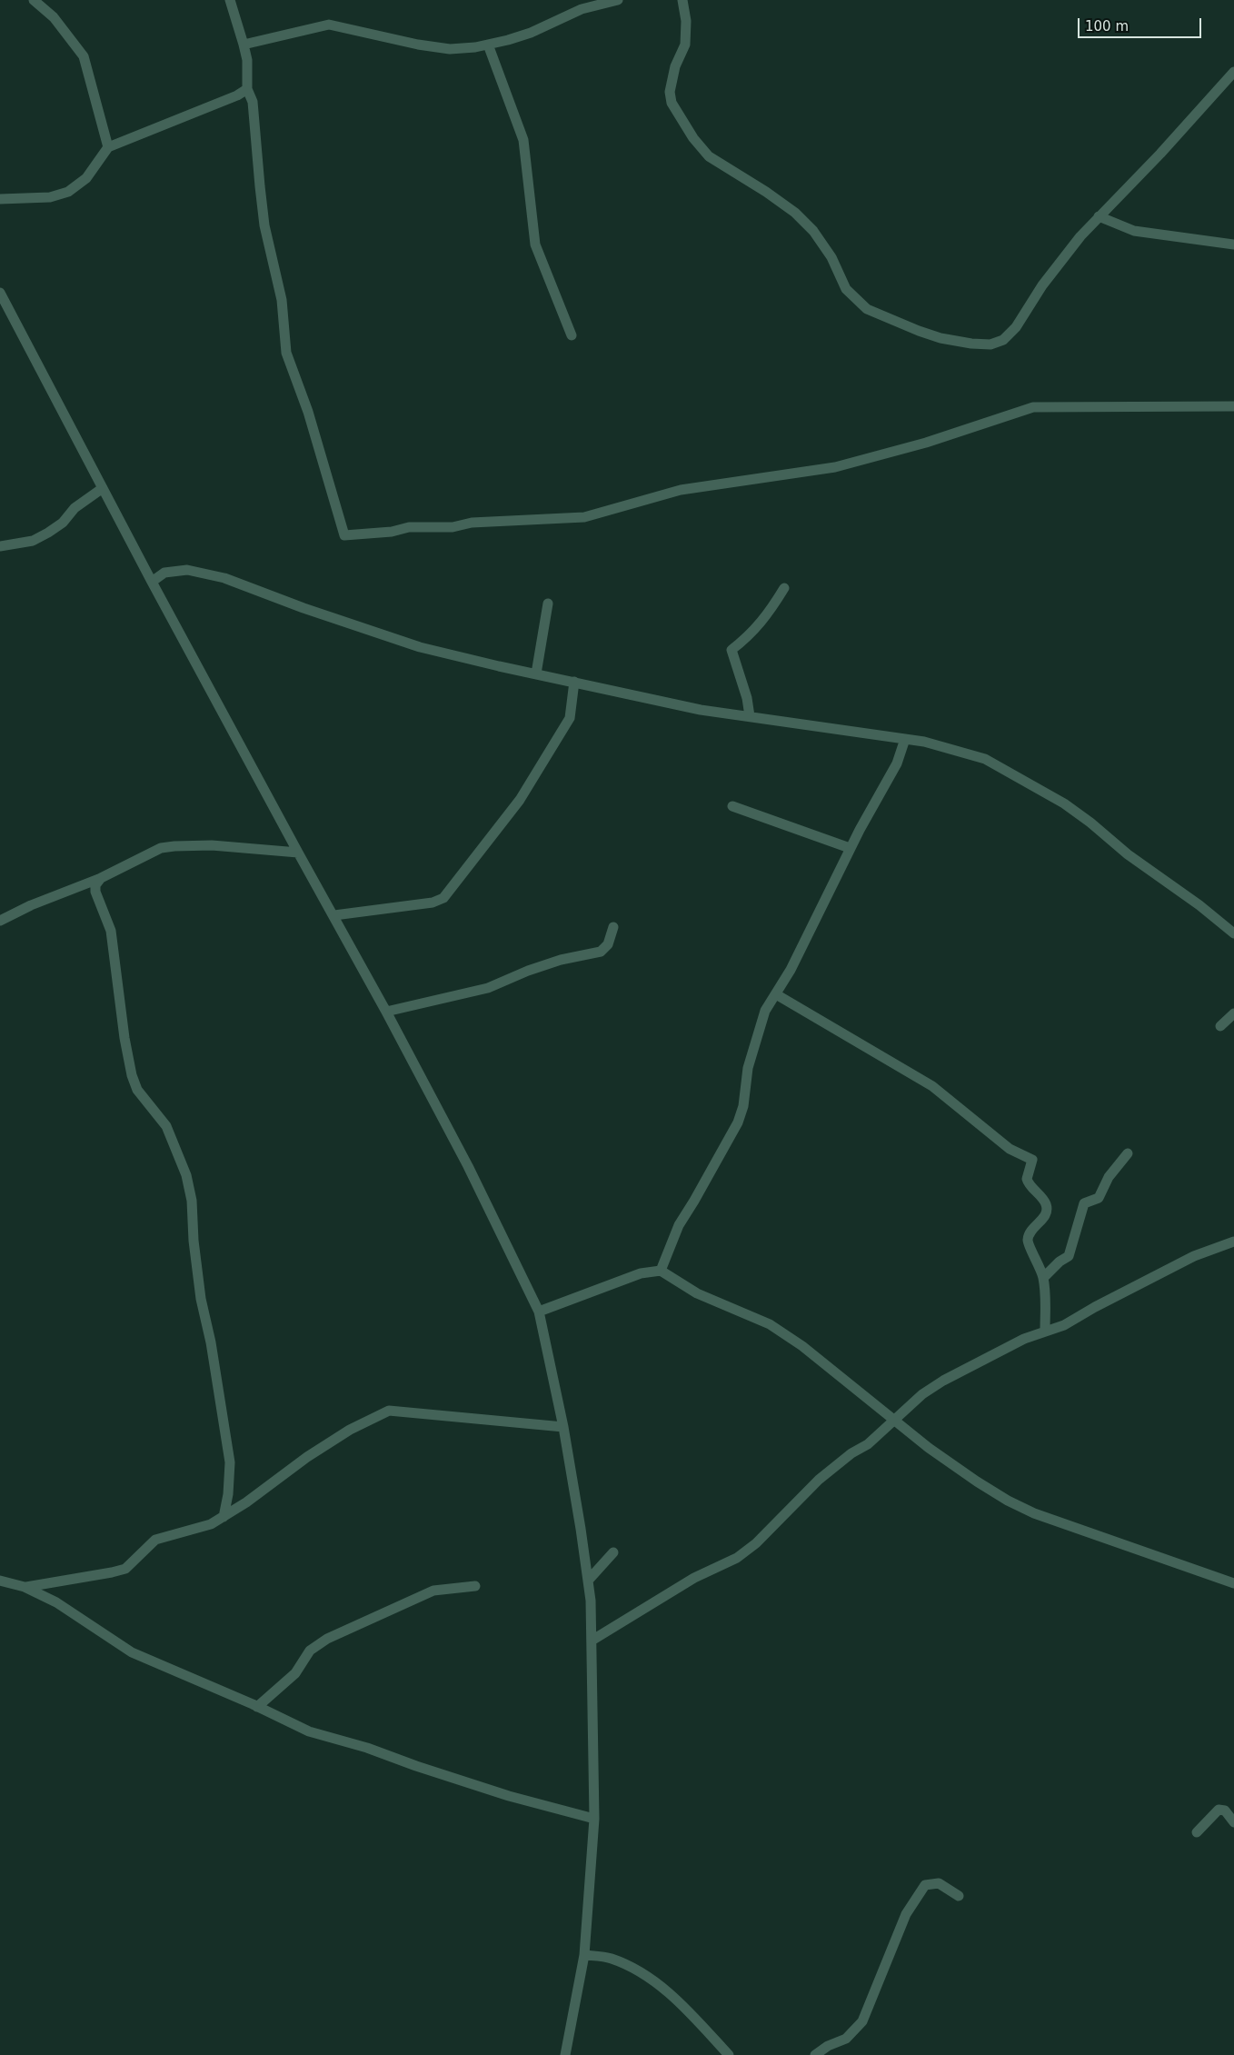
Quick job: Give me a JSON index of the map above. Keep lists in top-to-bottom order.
{
  "scale_bar": "100 m"
}
